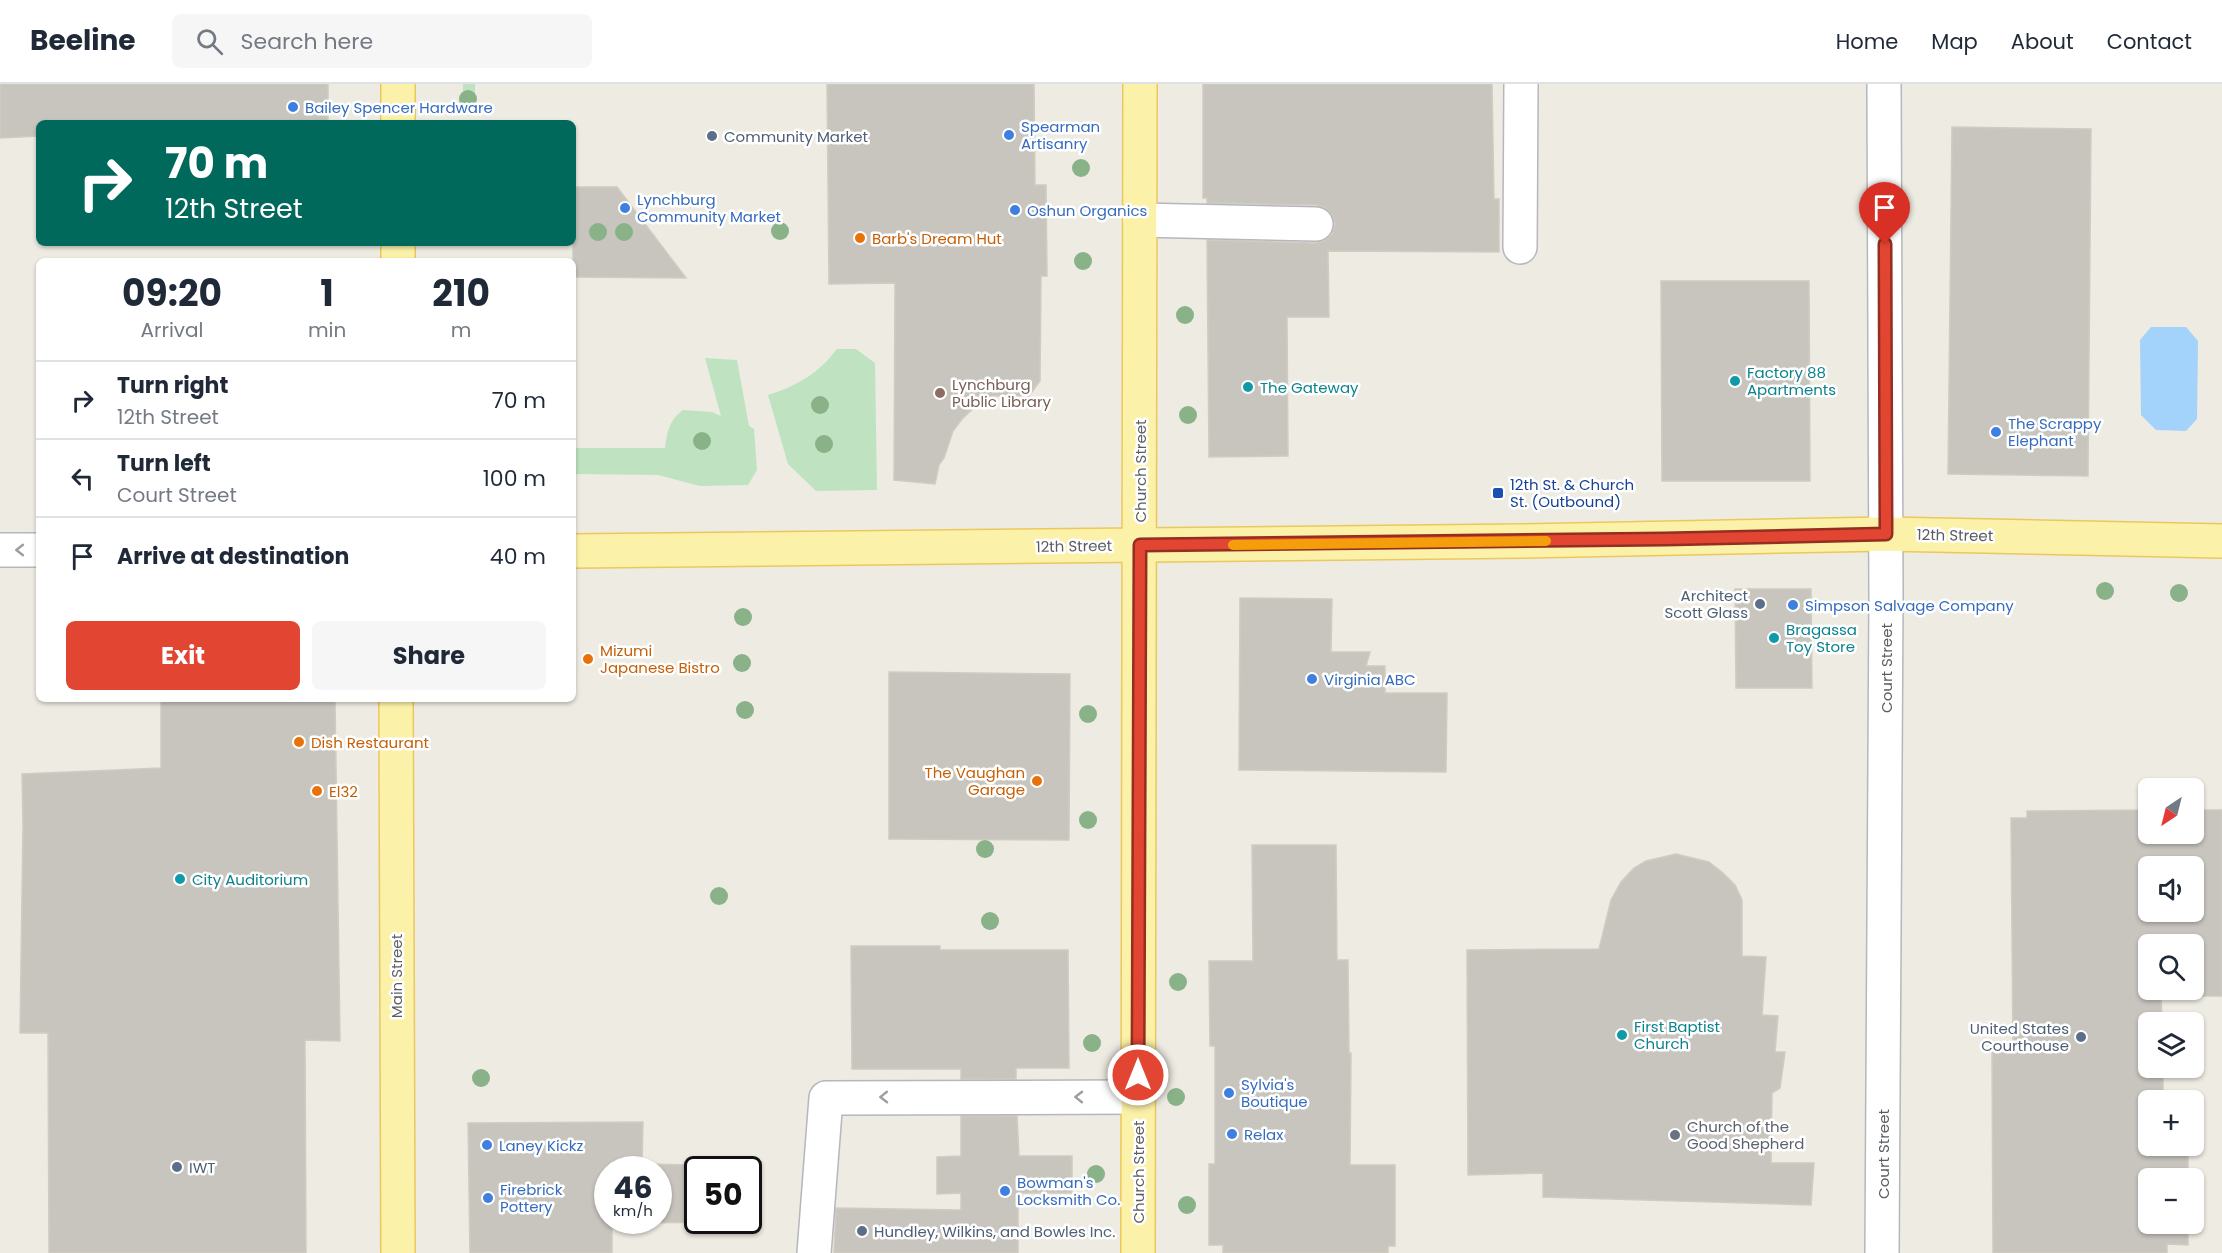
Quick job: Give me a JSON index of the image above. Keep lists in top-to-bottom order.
{
  "streets": {
    "main road": ["Church Street", "12th Street", "Main Street"],
    "street": ["Court Street"]
  },
  "crossings": [
    ["Church Street", "12th Street"],
    ["12th Street", "Court Street"]
  ],
  "places": {
    "other": [
      "Bailey Spencer Hardware",
      "Spearman Artisanry",
      "Community Market",
      "Lynchburg Community Market",
      "Oshun Organics",
      "Barb's Dream Hut",
      "Factory 88 Apartments",
      "The Gateway",
      "Lynchburg Public Library",
      "The Scrappy Elephant",
      "Architect Scott Glass",
      "Simpson Salvage Company",
      "Bragassa Toy Store",
      "Mizumi Japanese Bistro",
      "Virginia ABC",
      "Dish Restaurant",
      "The Vaughan Garage",
      "El32",
      "City Auditorium",
      "First Baptist Church",
      "United States Courthouse",
      "Sylvia's Boutique",
      "Relax",
      "Church of the Good Shepherd",
      "Laney Kickz",
      "IWT",
      "Bowman's Locksmith Co.",
      "Firebrick Pottery",
      "Hundley, Wilkins, and Bowles Inc."
    ],
    "transit": ["12th St. & Church St. (Outbound)"]
  },
  "north": "bottom left",
  "page": {
    "header": "Beeline",
    "search": "Search here",
    "nav": [
      "Home",
      "Map",
      "About",
      "Contact"
    ],
    "turn": ["70 m", "12th Street"],
    "eta": [
      "09:20",
      "Arrival",
      "1",
      "min",
      "210",
      "m"
    ],
    "list": [
      {
        "name": "Turn right",
        "note": "12th Street",
        "value": "70 m"
      },
      {
        "name": "Turn left",
        "note": "Court Street",
        "value": "100 m"
      },
      {
        "name": "Arrive at destination",
        "value": "40 m"
      }
    ],
    "buttons": ["Exit", "Share"],
    "map_buttons": ["+", "−"],
    "speed": "46 km/h",
    "limit": "50"
  }
}
